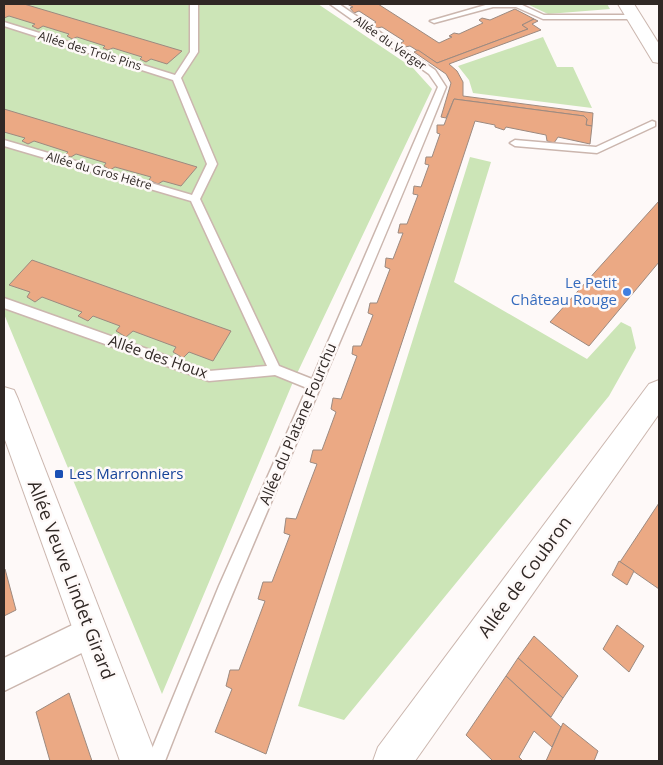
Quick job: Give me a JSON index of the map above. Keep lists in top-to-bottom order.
{
  "streets": {
    "street": ["Allée de Coubron", "Allée Veuve Lindet Girard"],
    "lane": [
      "Allée du Verger",
      "Allée des Trois Pins",
      "Allée du Gros Hêtre",
      "Allée des Houx",
      "Allée du Platane Fourchu"
    ]
  },
  "crossings": [
    ["Allée du Verger", "Allée du Platane Fourchu"],
    ["Allée des Houx", "Allée du Platane Fourchu"]
  ],
  "places": {
    "other": ["Le Petit Château Rouge"],
    "transit": ["Les Marronniers"]
  }
}
